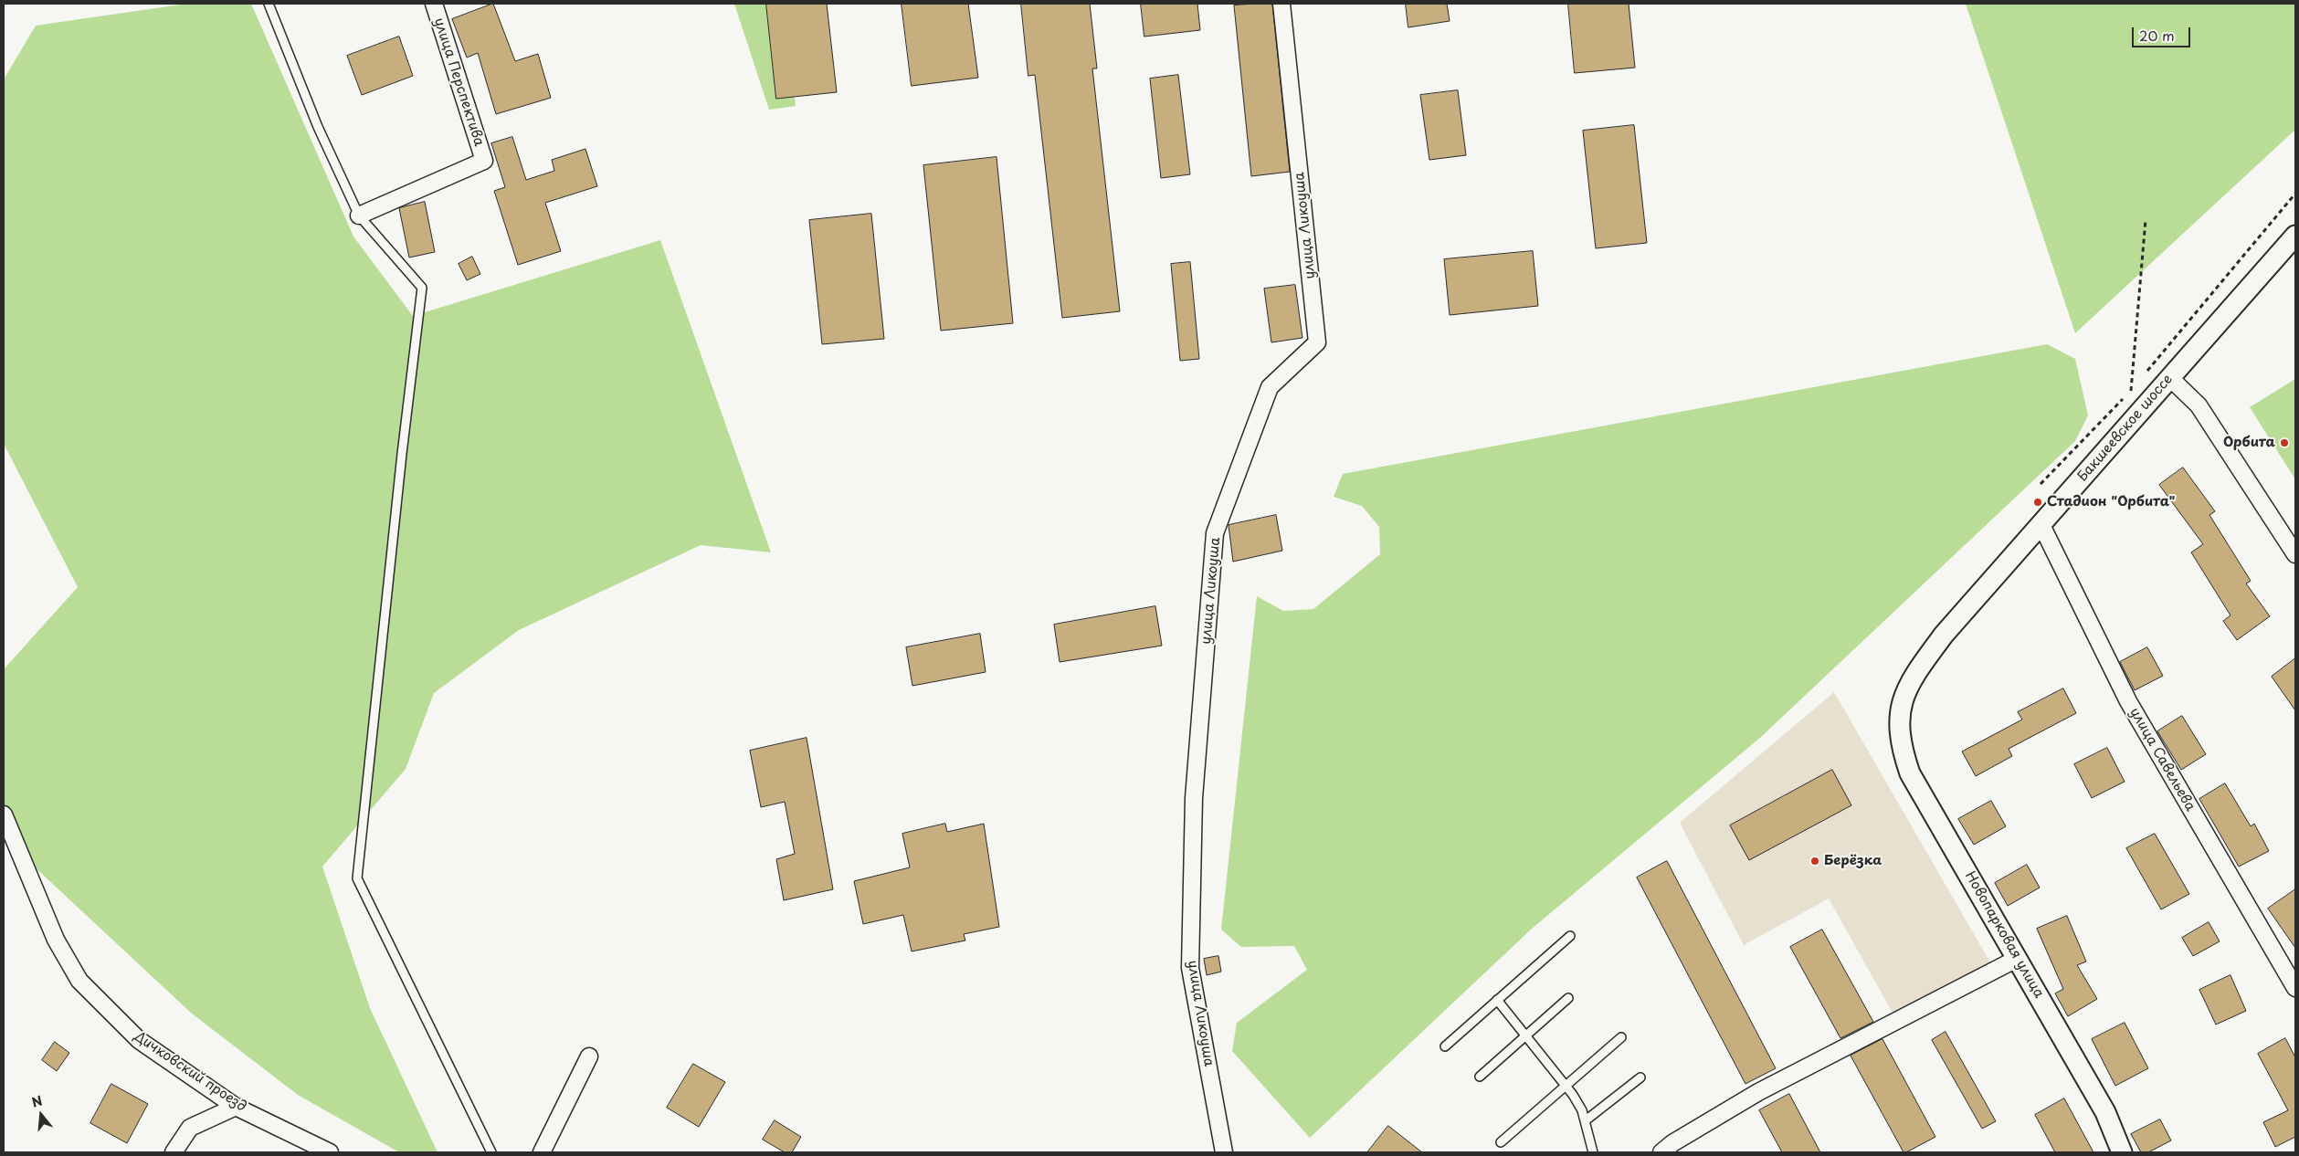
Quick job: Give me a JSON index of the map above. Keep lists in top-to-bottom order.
{
  "streets": {
    "street": [
      "улица Перспектива",
      "улица Ликоуша",
      "Бакшеевское шоссе",
      "улица Савельева",
      "Новопарковая улица",
      "Дичковский проезд"
    ]
  },
  "crossings": [
    ["Бакшеевское шоссе", "улица Савельева"],
    ["Бакшеевское шоссе", "Новопарковая улица"]
  ],
  "places": ["Орбита", "Стадион \"Орбита\"", "Берёзка"],
  "scale_bar": "20 m",
  "north": "top"
}
